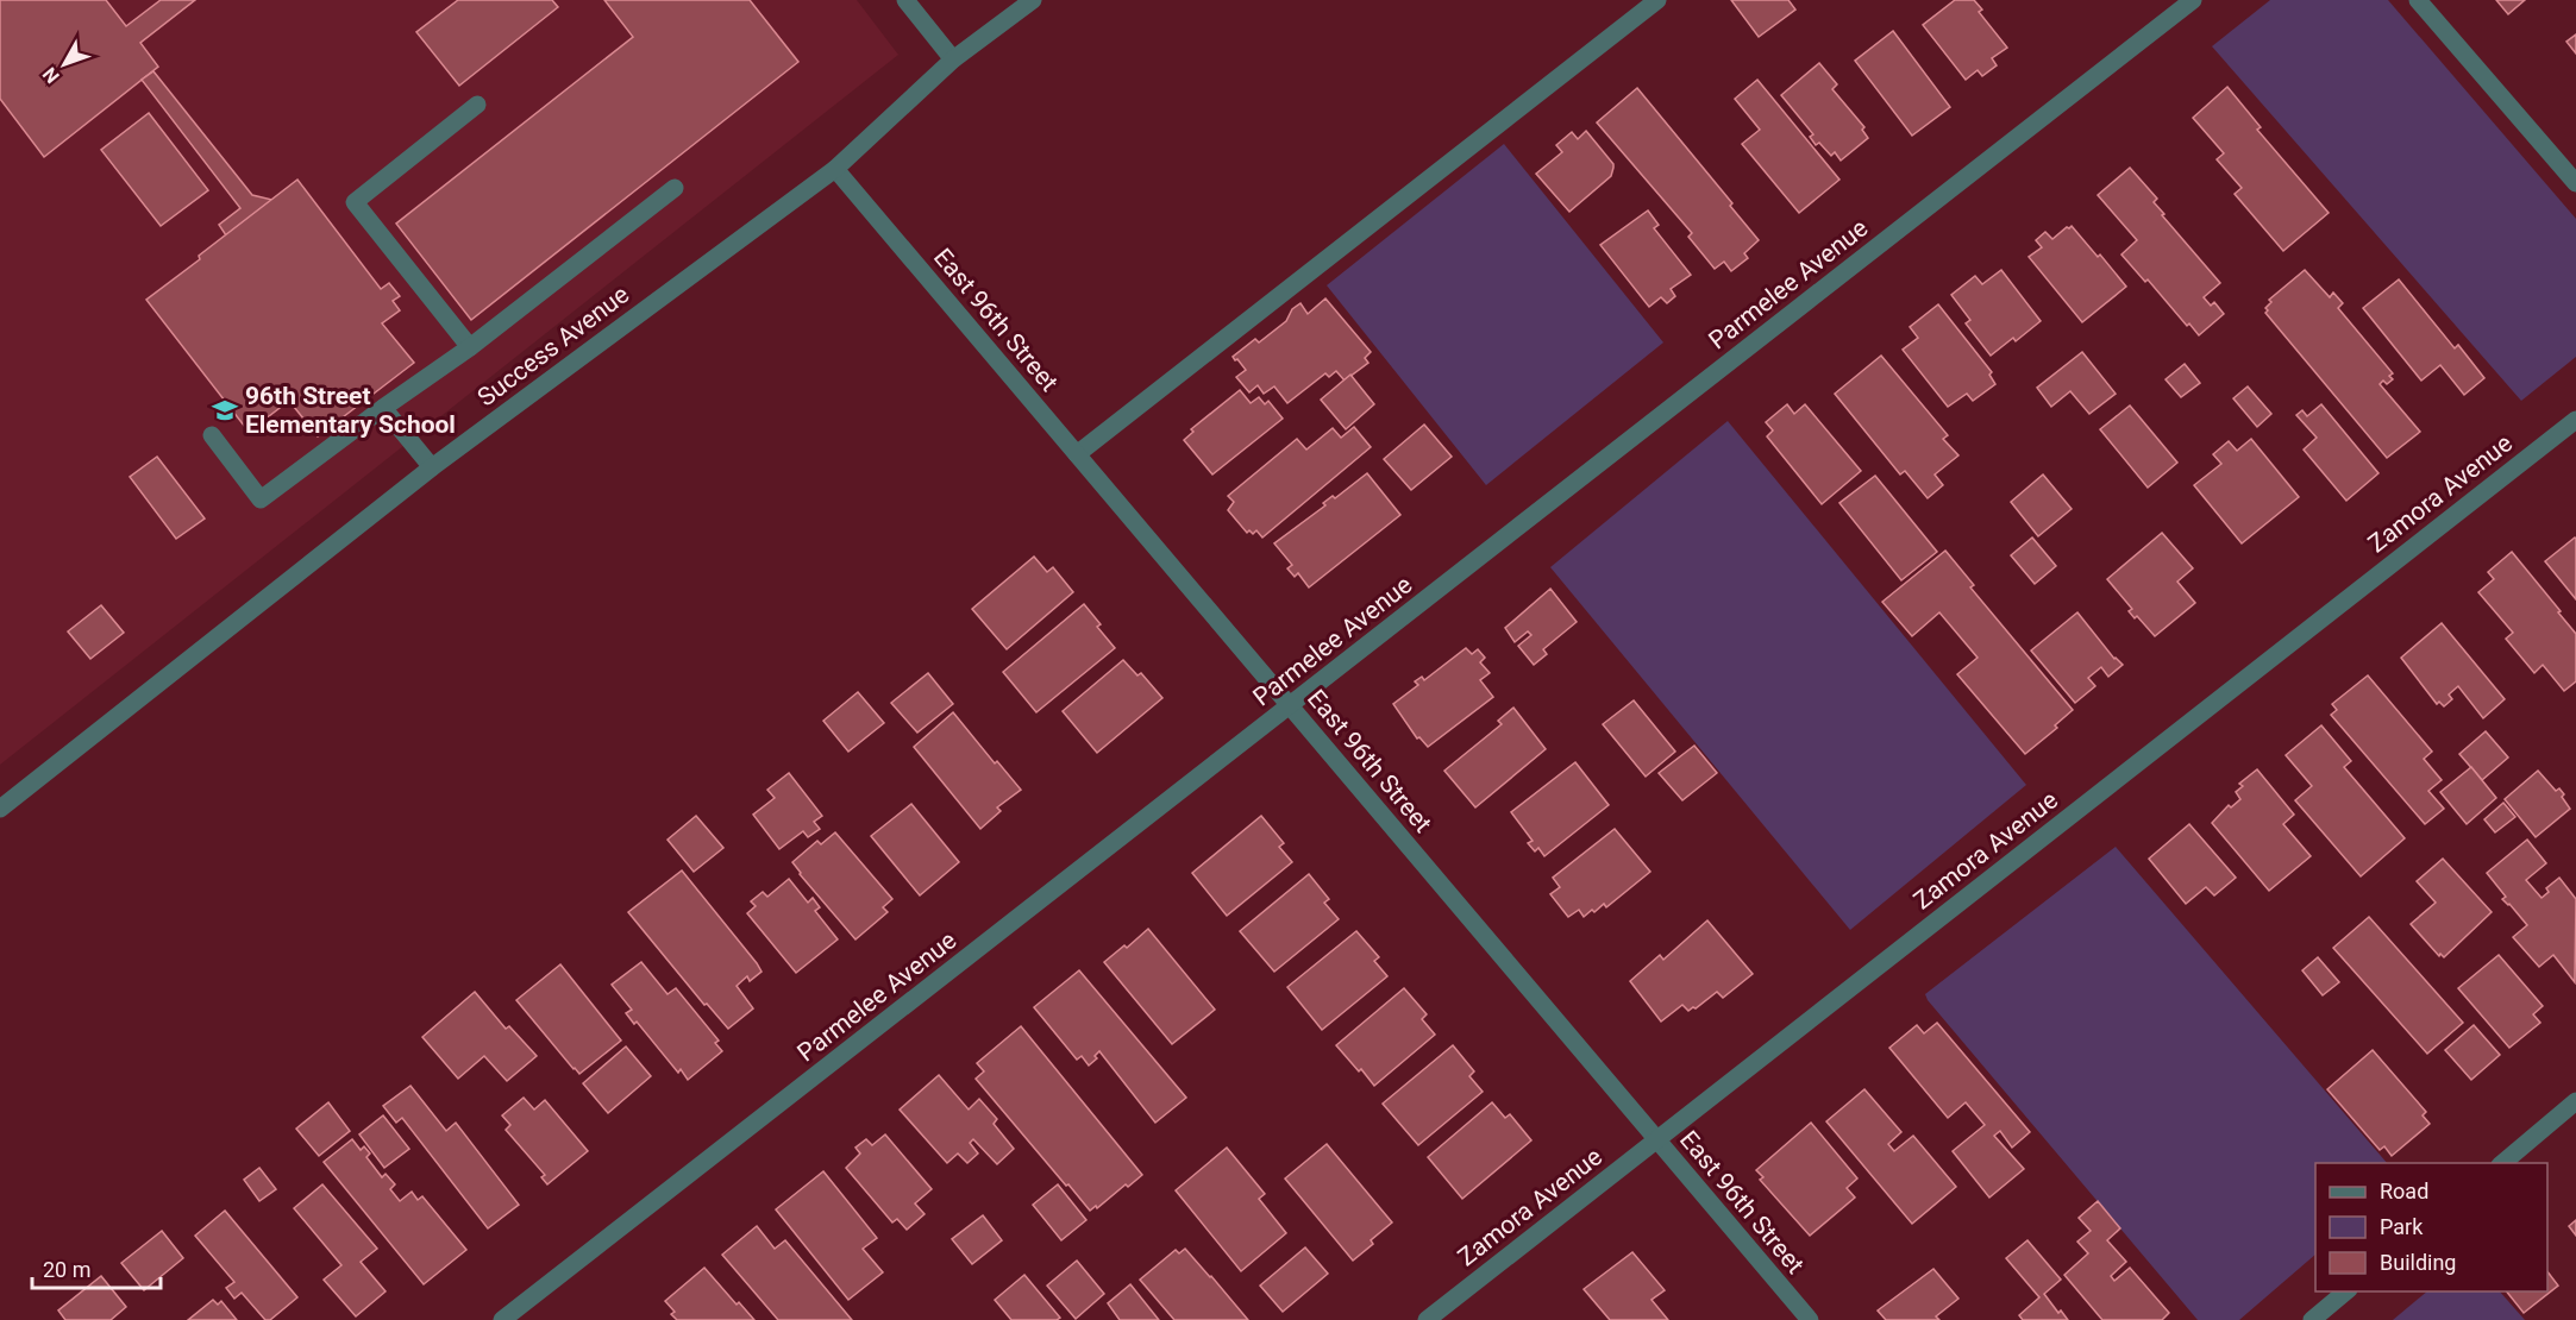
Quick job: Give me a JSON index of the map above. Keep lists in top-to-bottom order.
{
  "streets": {
    "street": [
      "Parmelee Avenue",
      "East 96th Street",
      "Success Avenue",
      "Zamora Avenue"
    ]
  },
  "crossings": [
    ["Parmelee Avenue", "East 96th Street"],
    ["East 96th Street", "Success Avenue"],
    ["East 96th Street", "Zamora Avenue"]
  ],
  "places": {
    "school or university": ["96th Street Elementary School"]
  },
  "legend": ["Road", "Park", "Building"],
  "scale_bar": "20 m",
  "north": "bottom left"
}
